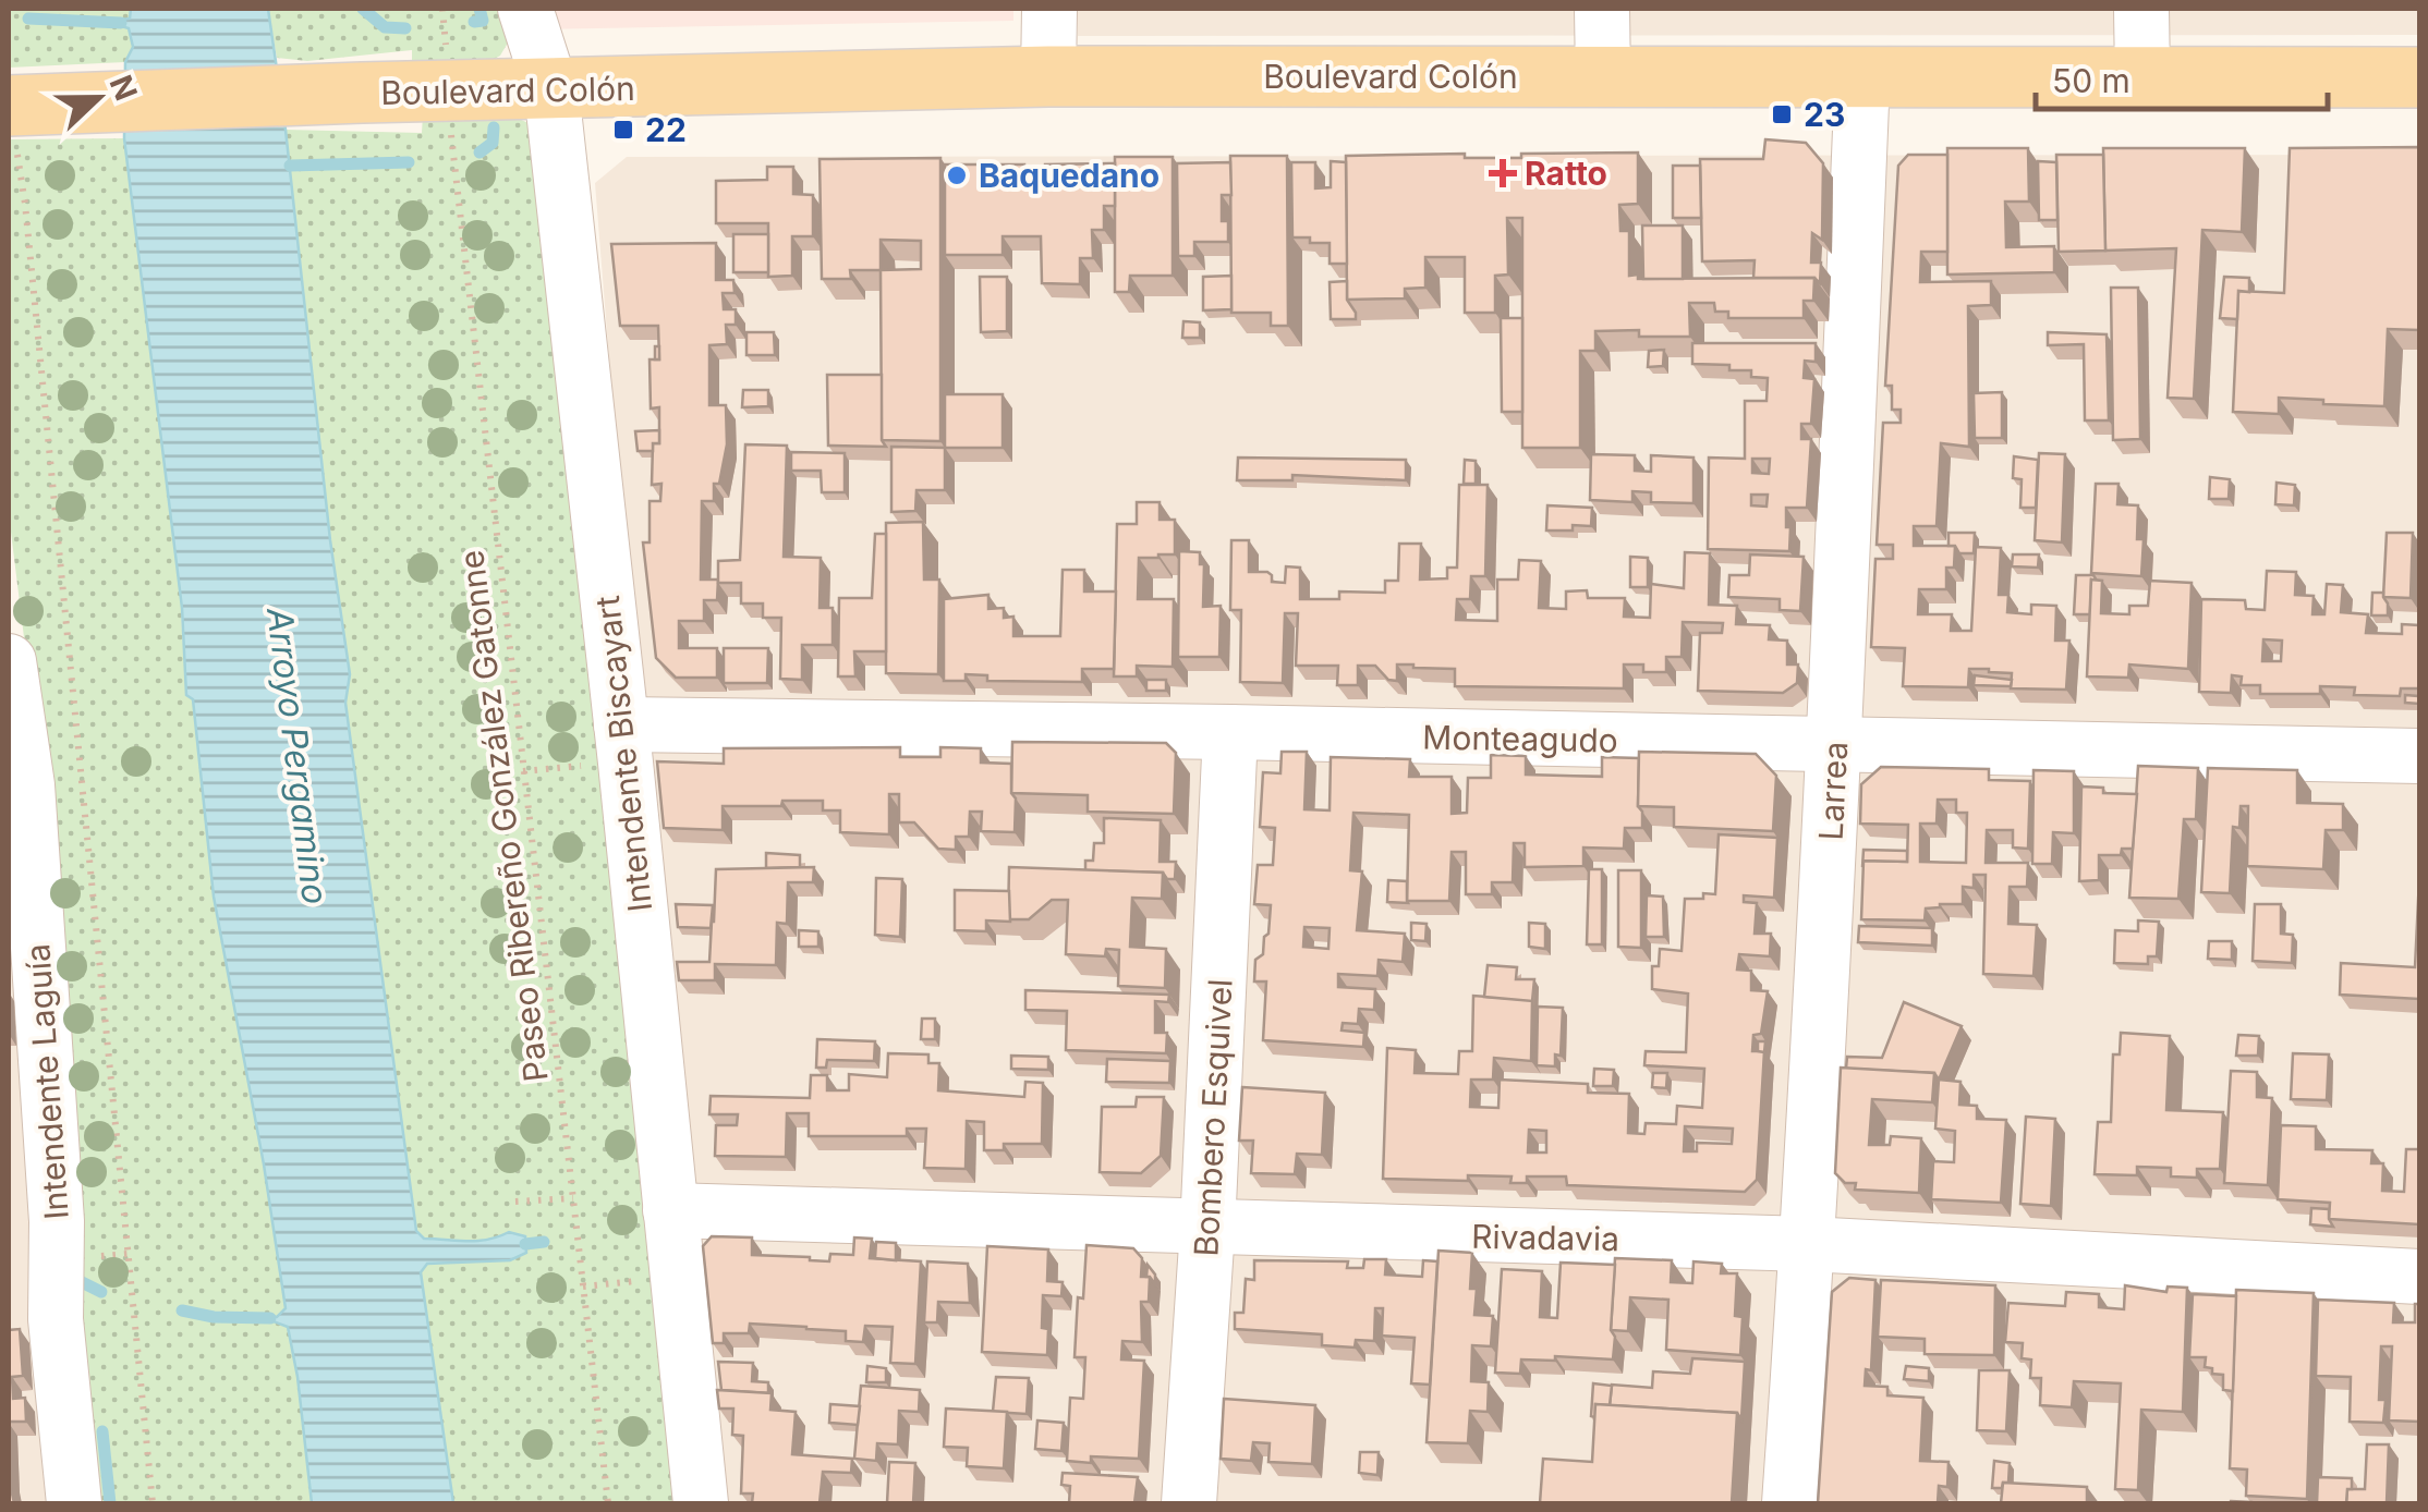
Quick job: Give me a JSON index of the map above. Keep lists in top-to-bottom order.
{
  "streets": {
    "main road": ["Boulevard Colón"],
    "street": [
      "Monteagudo",
      "Intendente Biscayart",
      "Larrea",
      "Intendente Laguía",
      "Bombero Esquivel",
      "Rivadavia"
    ],
    "path": ["Paseo Ribereño González Gatonne"]
  },
  "crossings": [
    ["Boulevard Colón", "Intendente Biscayart"],
    ["Boulevard Colón", "Larrea"],
    ["Monteagudo", "Intendente Biscayart"],
    ["Monteagudo", "Larrea"],
    ["Monteagudo", "Bombero Esquivel"],
    ["Intendente Biscayart", "Rivadavia"],
    ["Larrea", "Rivadavia"],
    ["Bombero Esquivel", "Rivadavia"]
  ],
  "water": ["Arroyo Pergamino"],
  "places": {
    "transit": ["23", "22"],
    "health": ["Ratto"],
    "other": ["Baquedano"]
  },
  "scale_bar": "50 m",
  "north": "right"
}
